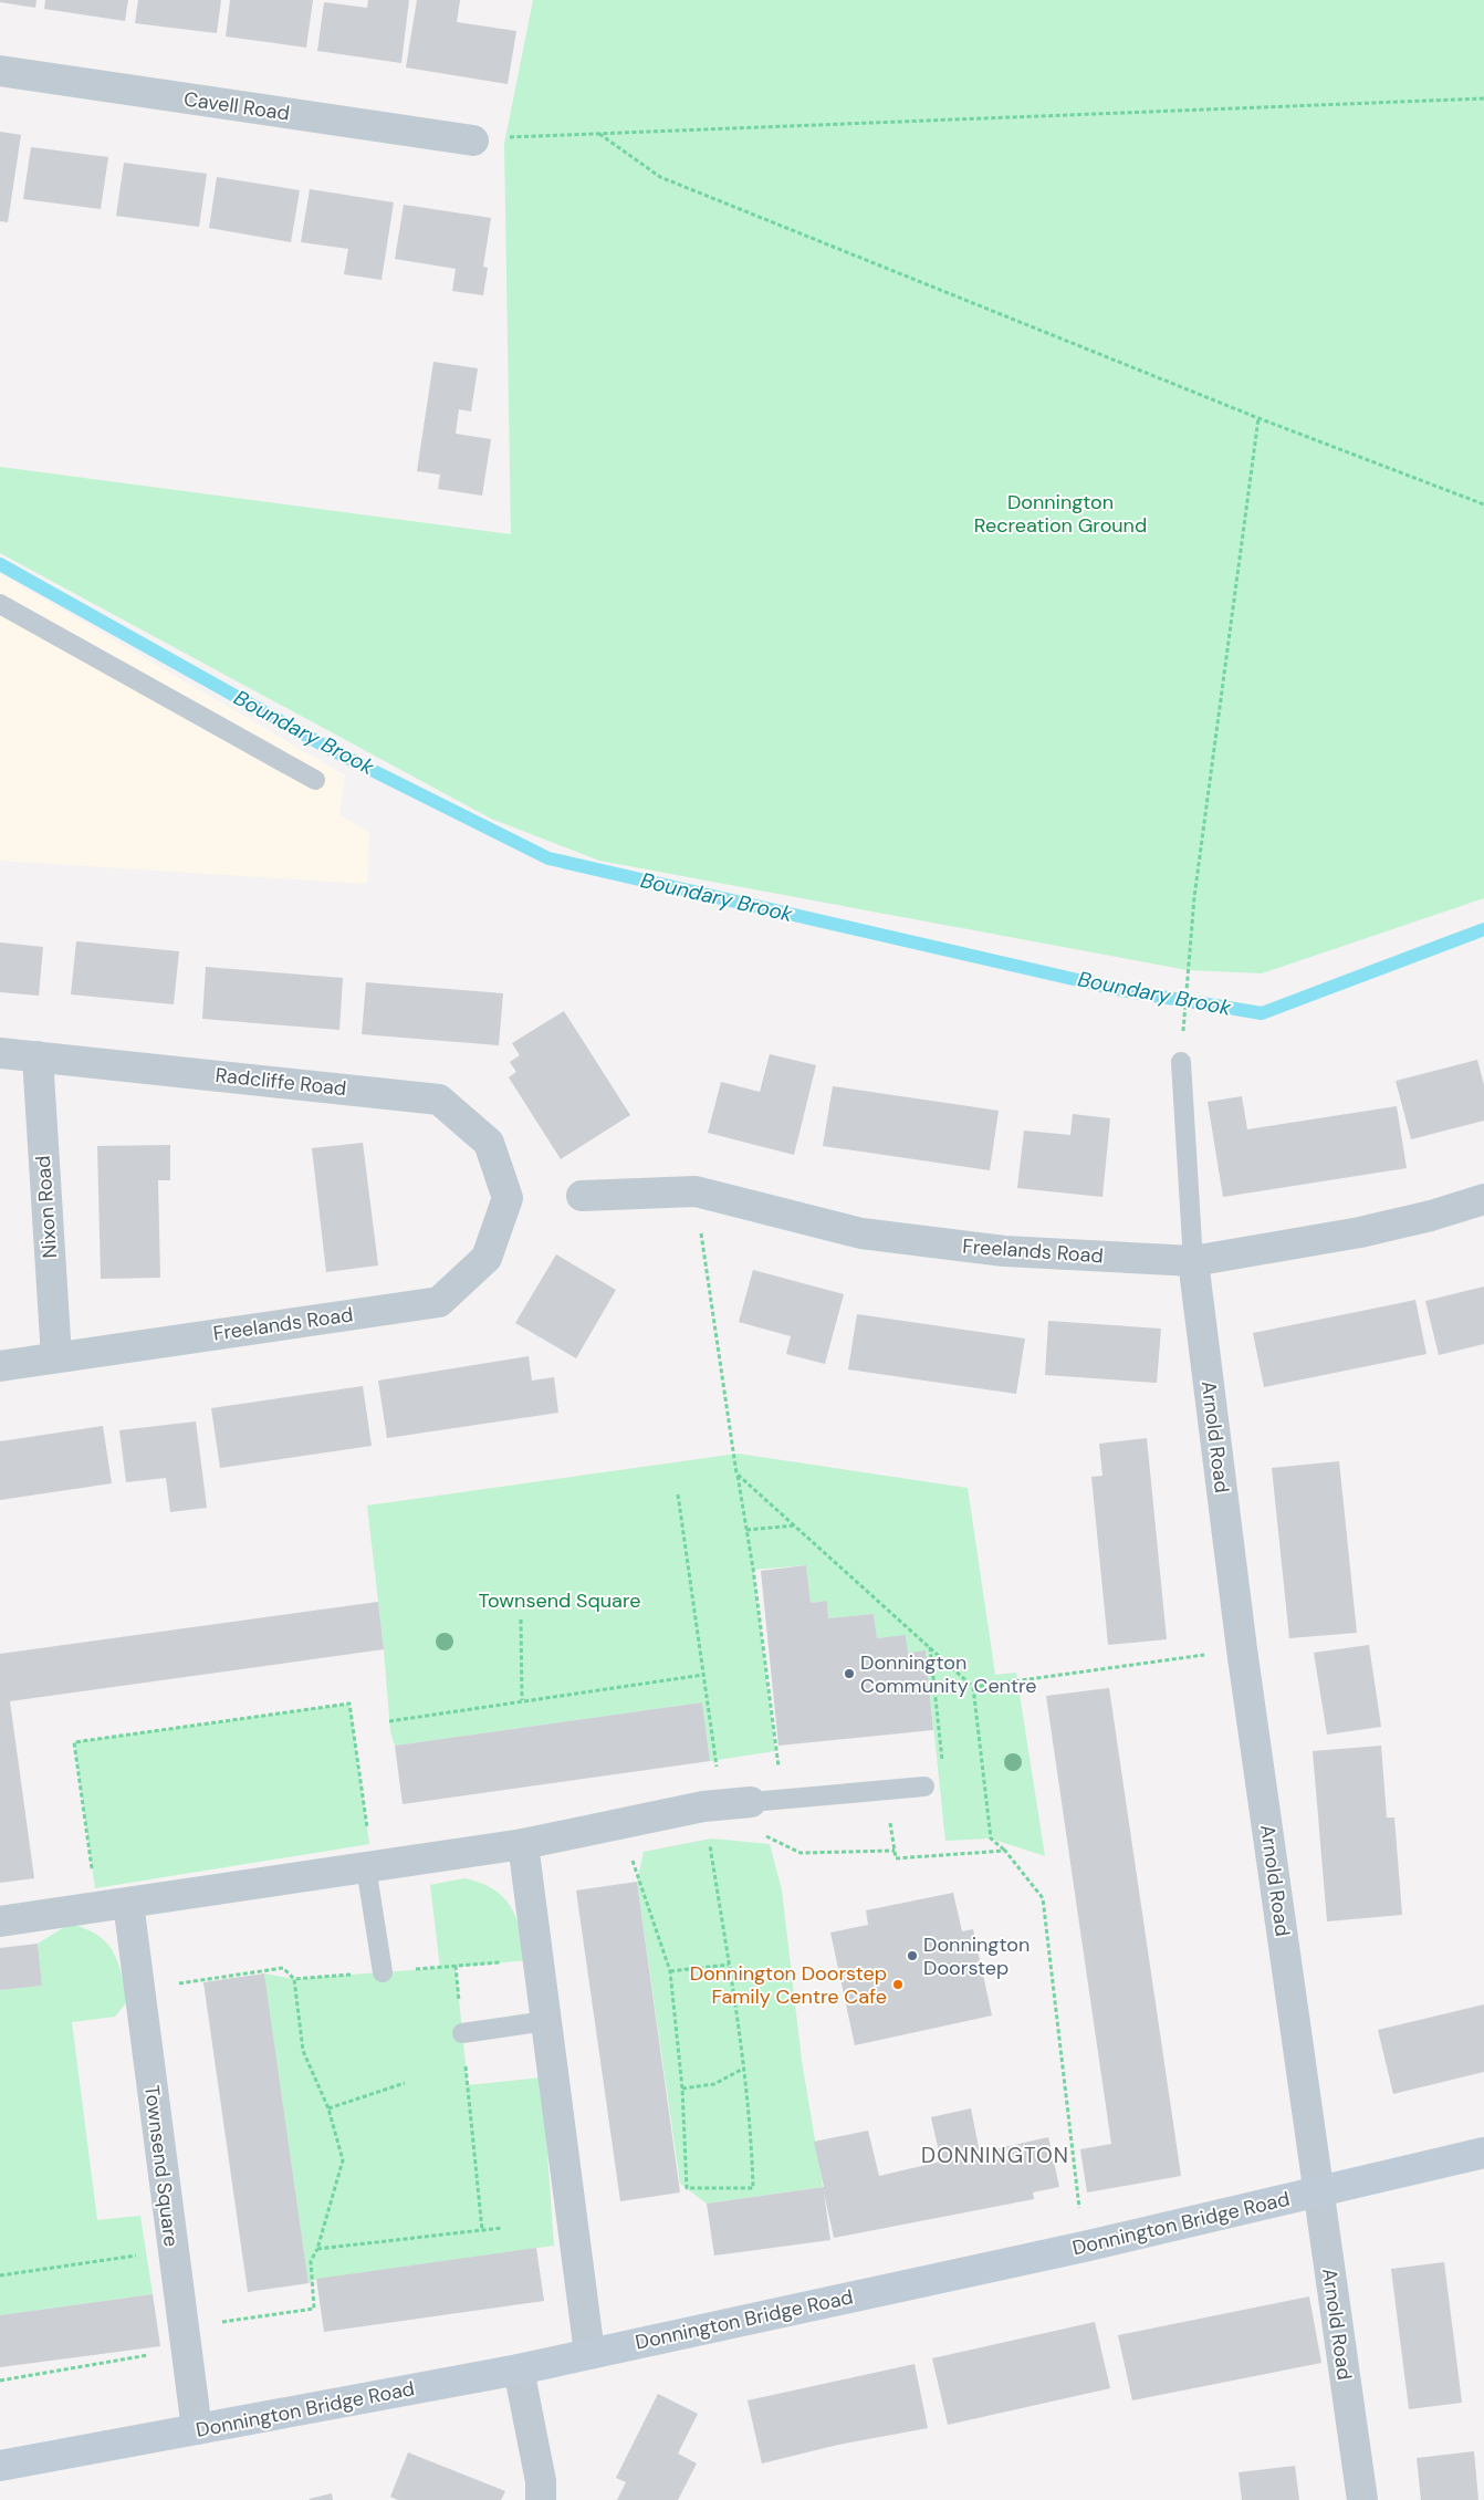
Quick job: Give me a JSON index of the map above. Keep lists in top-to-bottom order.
{
  "streets": {
    "main road": ["Donnington Bridge Road"],
    "street": [
      "Cavell Road",
      "Radcliffe Road",
      "Nixon Road",
      "Freelands Road",
      "Arnold Road",
      "Townsend Square"
    ]
  },
  "crossings": [
    ["Radcliffe Road", "Nixon Road"],
    ["Radcliffe Road", "Freelands Road"],
    ["Nixon Road", "Freelands Road"],
    ["Freelands Road", "Arnold Road"],
    ["Arnold Road", "Donnington Bridge Road"],
    ["Townsend Square", "Donnington Bridge Road"]
  ],
  "districts": ["DONNINGTON"],
  "water": ["Boundary Brook"],
  "parks": ["Donnington Recreation Ground", "Townsend Square"],
  "places": ["Donnington Community Centre", "Donnington Doorstep", "Donnington Doorstep Family Centre Cafe"]
}
